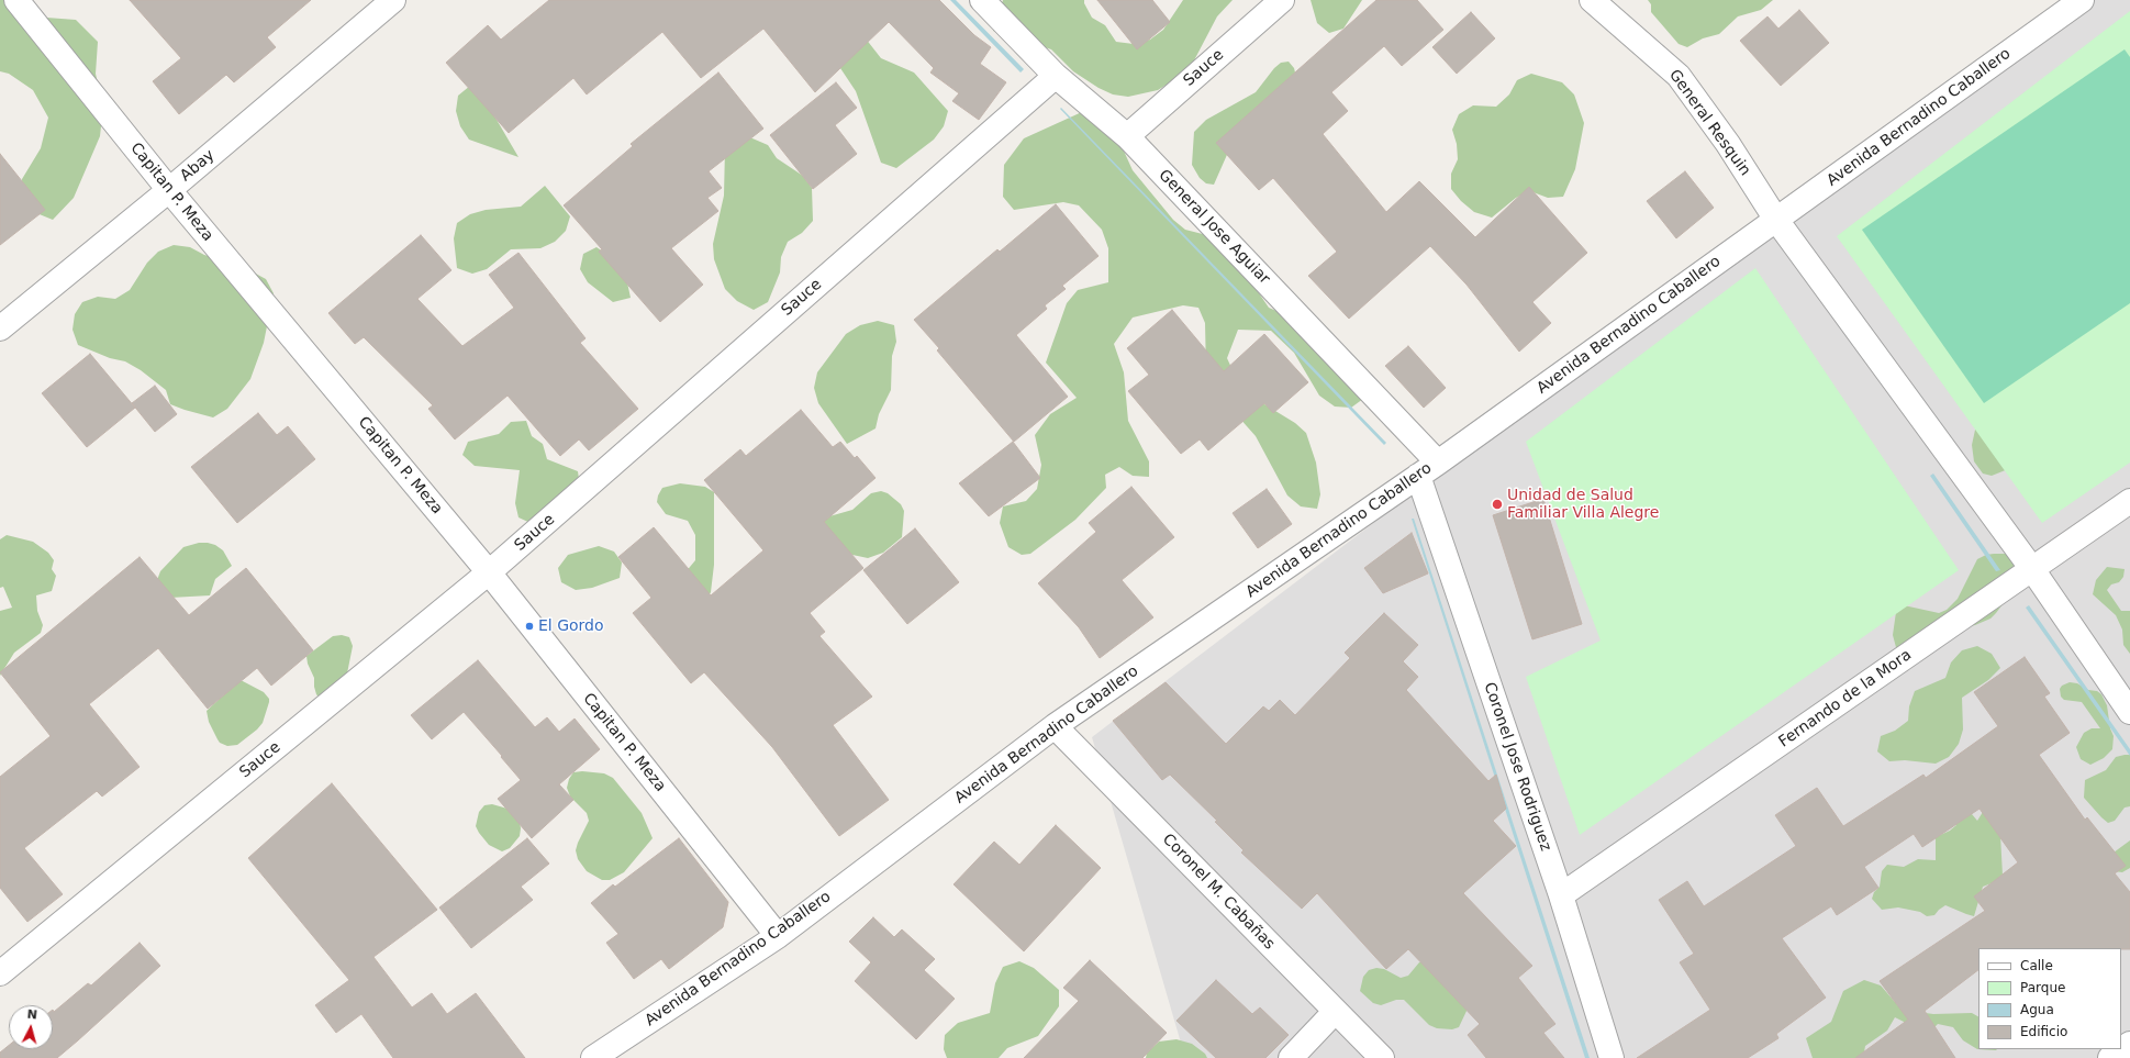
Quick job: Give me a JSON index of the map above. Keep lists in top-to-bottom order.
{
  "streets": {
    "street": [
      "Sauce",
      "Avenida Bernadino Caballero",
      "General Resquin",
      "Abay",
      "Capitan P. Meza",
      "General Jose Aguiar",
      "Fernando de la Mora",
      "Coronel Jose Rodriguez",
      "Coronel M. Cabañas"
    ]
  },
  "crossings": [
    ["Sauce", "Capitan P. Meza"],
    ["Sauce", "General Jose Aguiar"],
    ["Avenida Bernadino Caballero", "General Resquin"],
    ["Avenida Bernadino Caballero", "Capitan P. Meza"],
    ["Avenida Bernadino Caballero", "General Jose Aguiar"],
    ["Avenida Bernadino Caballero", "Coronel Jose Rodriguez"],
    ["Avenida Bernadino Caballero", "Coronel M. Cabañas"],
    ["General Resquin", "Fernando de la Mora"],
    ["Abay", "Capitan P. Meza"],
    ["General Jose Aguiar", "Coronel Jose Rodriguez"],
    ["Fernando de la Mora", "Coronel Jose Rodriguez"]
  ],
  "places": ["Unidad de Salud Familiar Villa Alegre", "El Gordo"],
  "legend": [
    "Calle",
    "Parque",
    "Agua",
    "Edificio"
  ],
  "north": "top"
}
